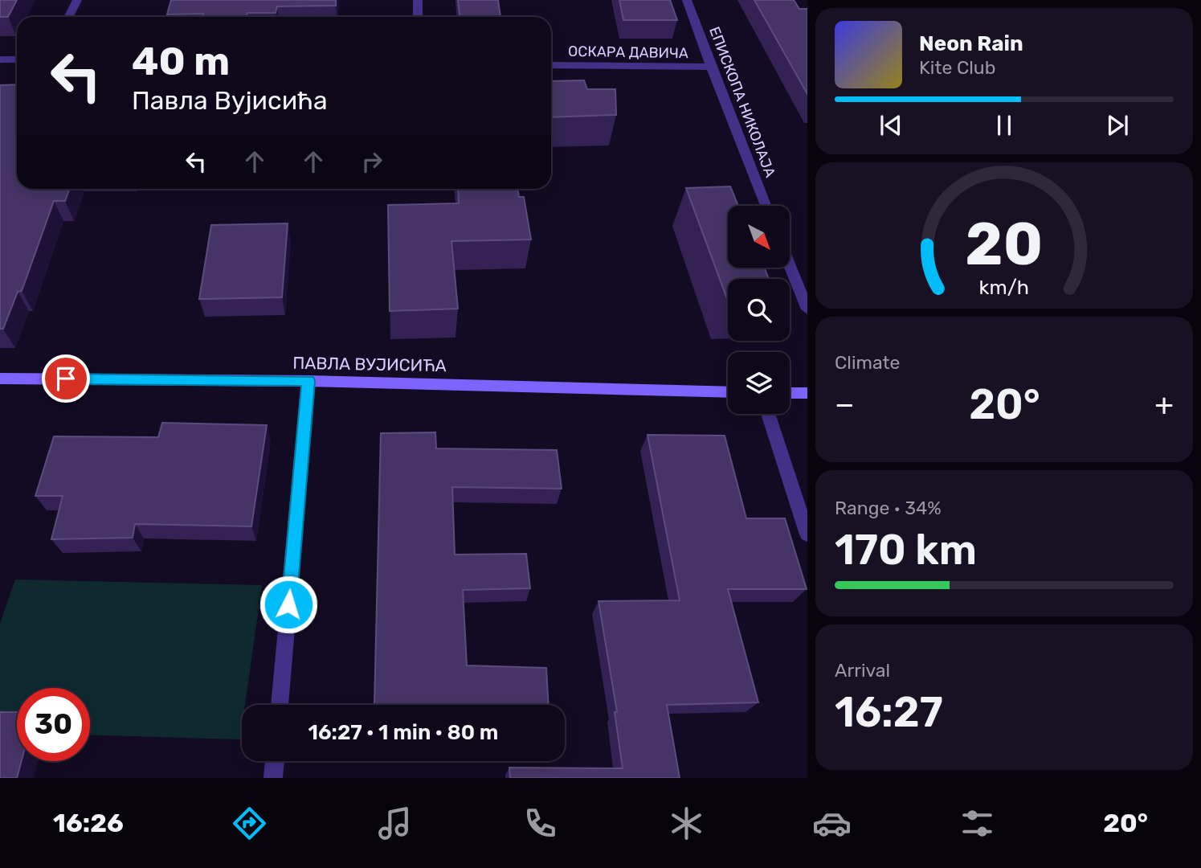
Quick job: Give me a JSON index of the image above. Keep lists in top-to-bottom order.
{
  "streets": {
    "street": ["ОСКАРА ДАВИЧА", "ЕПИСКОПА НИКОЛАЈА", "ПАВЛА ВУЈИСИЋА"]
  },
  "crossings": [
    ["ОСКАРА ДАВИЧА", "ЕПИСКОПА НИКОЛАЈА"]
  ],
  "north": "bottom right",
  "page": {
    "turn": ["40 m", "Павла Вујисића"],
    "song": ["Neon Rain", "Kite Club"],
    "tile": [
      "Climate",
      ["Range · 34%", "170 km"],
      ["Arrival", "16:27"]
    ],
    "heat": ["−", "20°", "+"],
    "limit": "30",
    "trip": "16:27 · 1 min · 80 m",
    "tabs": ["16:26", "20°"],
    "gauge": ["20", "km/h"]
  }
}
